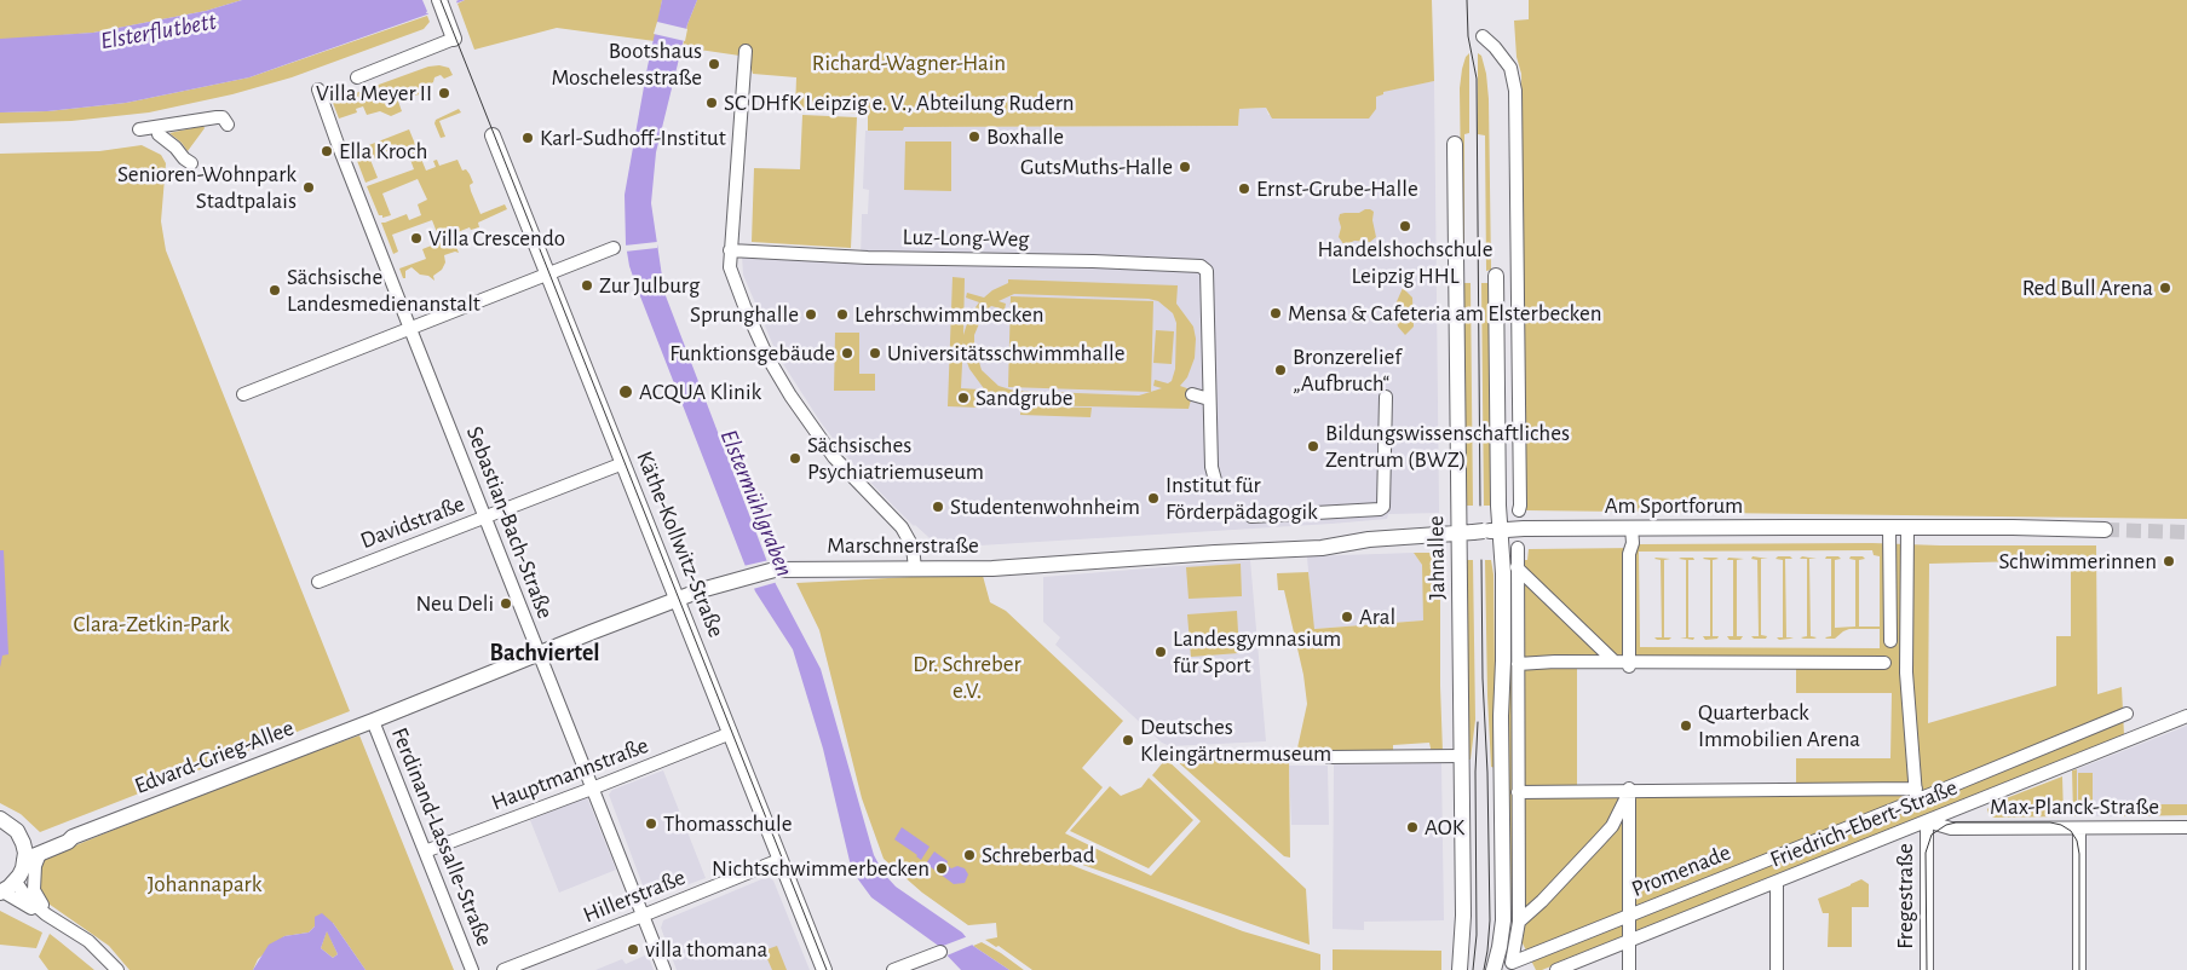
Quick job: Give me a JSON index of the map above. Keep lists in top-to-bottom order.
{
  "streets": {
    "main road": [
      "Am Sportforum",
      "Käthe-Kollwitz-Straße",
      "Marschnerstraße",
      "Jahnallee",
      "Edvard-Grieg-Allee"
    ],
    "street": [
      "Luz-Long-Weg",
      "Davidstraße",
      "Sebastian-Bach-Straße",
      "Hauptmannstraße",
      "Max-Planck-Straße",
      "Friedrich-Ebert-Straße",
      "Ferdinand-Lassalle-Straße",
      "Promenade",
      "Hillerstraße",
      "Fregestraße"
    ]
  },
  "crossings": [
    ["Am Sportforum", "Marschnerstraße"],
    ["Am Sportforum", "Jahnallee"],
    ["Davidstraße", "Sebastian-Bach-Straße"],
    ["Davidstraße", "Käthe-Kollwitz-Straße"],
    ["Sebastian-Bach-Straße", "Marschnerstraße"],
    ["Sebastian-Bach-Straße", "Hauptmannstraße"],
    ["Sebastian-Bach-Straße", "Hillerstraße"],
    ["Käthe-Kollwitz-Straße", "Marschnerstraße"],
    ["Käthe-Kollwitz-Straße", "Hauptmannstraße"],
    ["Käthe-Kollwitz-Straße", "Hillerstraße"],
    ["Marschnerstraße", "Jahnallee"],
    ["Marschnerstraße", "Edvard-Grieg-Allee"],
    ["Marschnerstraße", "Ferdinand-Lassalle-Straße"],
    ["Edvard-Grieg-Allee", "Ferdinand-Lassalle-Straße"],
    ["Hauptmannstraße", "Ferdinand-Lassalle-Straße"],
    ["Max-Planck-Straße", "Friedrich-Ebert-Straße"],
    ["Max-Planck-Straße", "Fregestraße"],
    ["Friedrich-Ebert-Straße", "Promenade"],
    ["Friedrich-Ebert-Straße", "Fregestraße"]
  ],
  "districts": ["Bachviertel"],
  "water": ["Elsterflutbett", "Elstermühlgraben"],
  "parks": [
    "Richard-Wagner-Hain",
    "Clara-Zetkin-Park",
    "Dr. Schreber e.V.",
    "Johannapark"
  ],
  "places": [
    "Bootshaus Moschelesstraße",
    "Villa Meyer II",
    "SC DHfK Leipzig e. V., Abteilung Rudern",
    "Boxhalle",
    "Karl-Sudhoff-Institut",
    "Ella Kroch",
    "GutsMuths-Halle",
    "Senioren-Wohnpark Stadtpalais",
    "Ernst-Grube-Halle",
    "Handelshochschule Leipzig HHL",
    "Villa Crescendo",
    "Zur Julburg",
    "Red Bull Arena",
    "Sächsische Landesmedienanstalt",
    "Mensa & Cafeteria am Elsterbecken",
    "Sprunghalle",
    "Lehrschwimmbecken",
    "Funktionsgebäude",
    "Universitätsschwimmhalle",
    "Bronzerelief „Aufbruch“",
    "ACQUA Klinik",
    "Sandgrube",
    "Bildungswissenschaftliches Zentrum (BWZ)",
    "Sächsisches Psychiatriemuseum",
    "Institut für Förderpädagogik",
    "Studentenwohnheim",
    "Schwimmerinnen",
    "Neu Deli",
    "Aral",
    "Landesgymnasium für Sport",
    "Quarterback Immobilien Arena",
    "Deutsches Kleingärtnermuseum",
    "Thomasschule",
    "AOK",
    "Schreberbad",
    "Nichtschwimmerbecken",
    "villa thomana"
  ]
}
